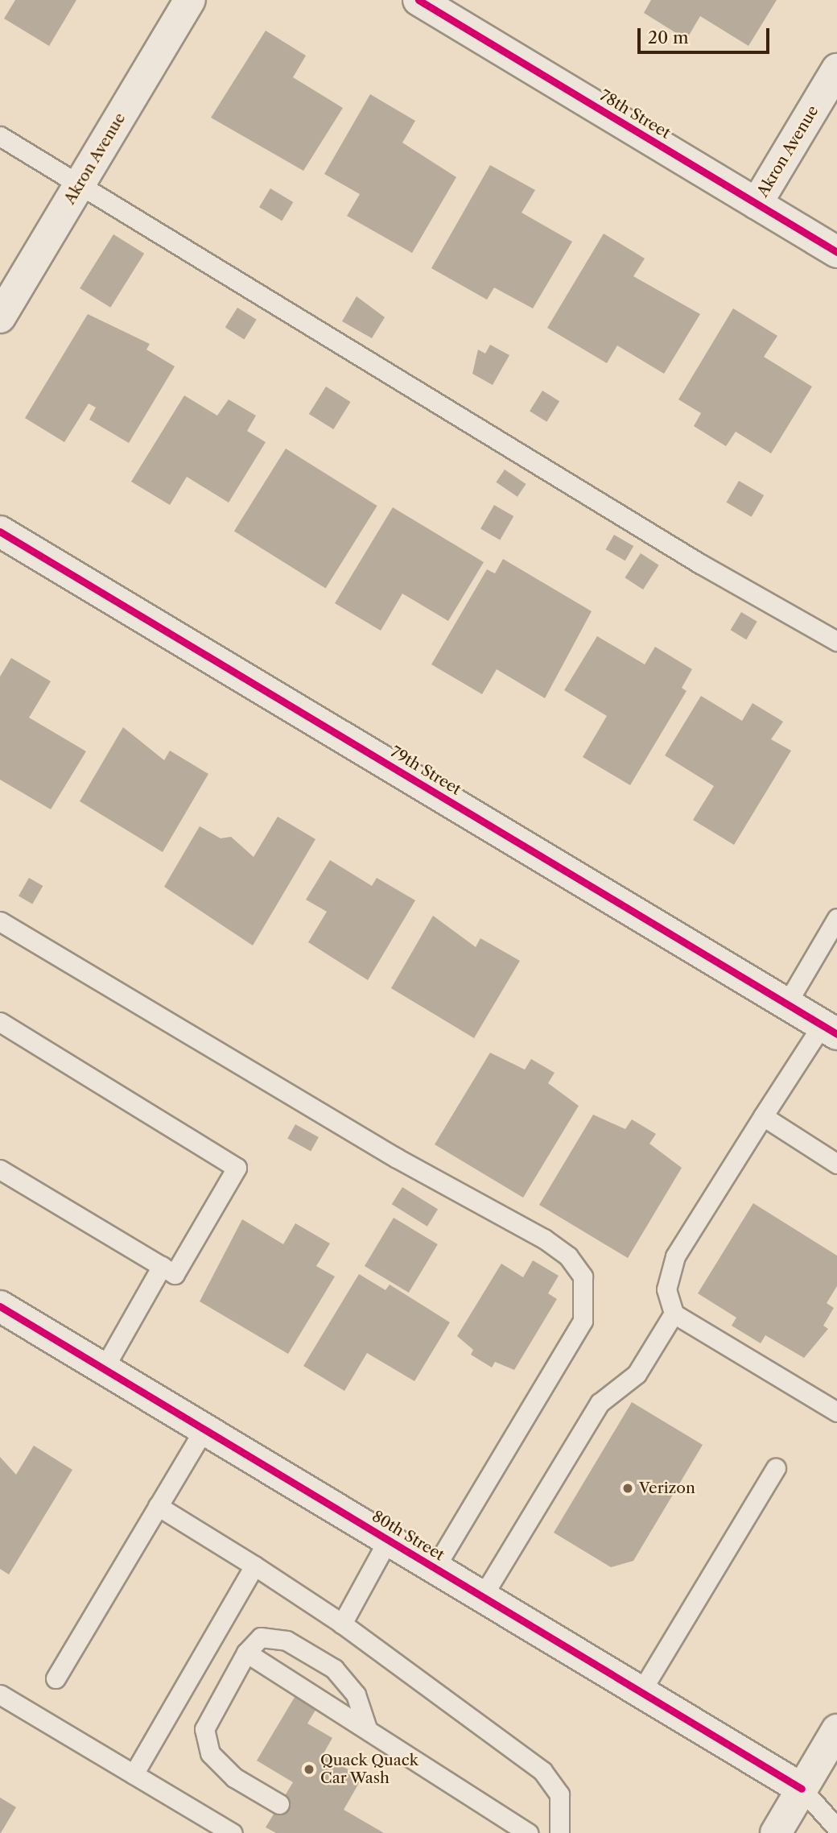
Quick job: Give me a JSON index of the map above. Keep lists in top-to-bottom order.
{
  "streets": {
    "street": [
      "78th Street",
      "Akron Avenue",
      "79th Street",
      "80th Street"
    ]
  },
  "crossings": [
    ["78th Street", "Akron Avenue"]
  ],
  "places": ["Verizon", "Quack Quack Car Wash"],
  "scale_bar": "20 m"
}
